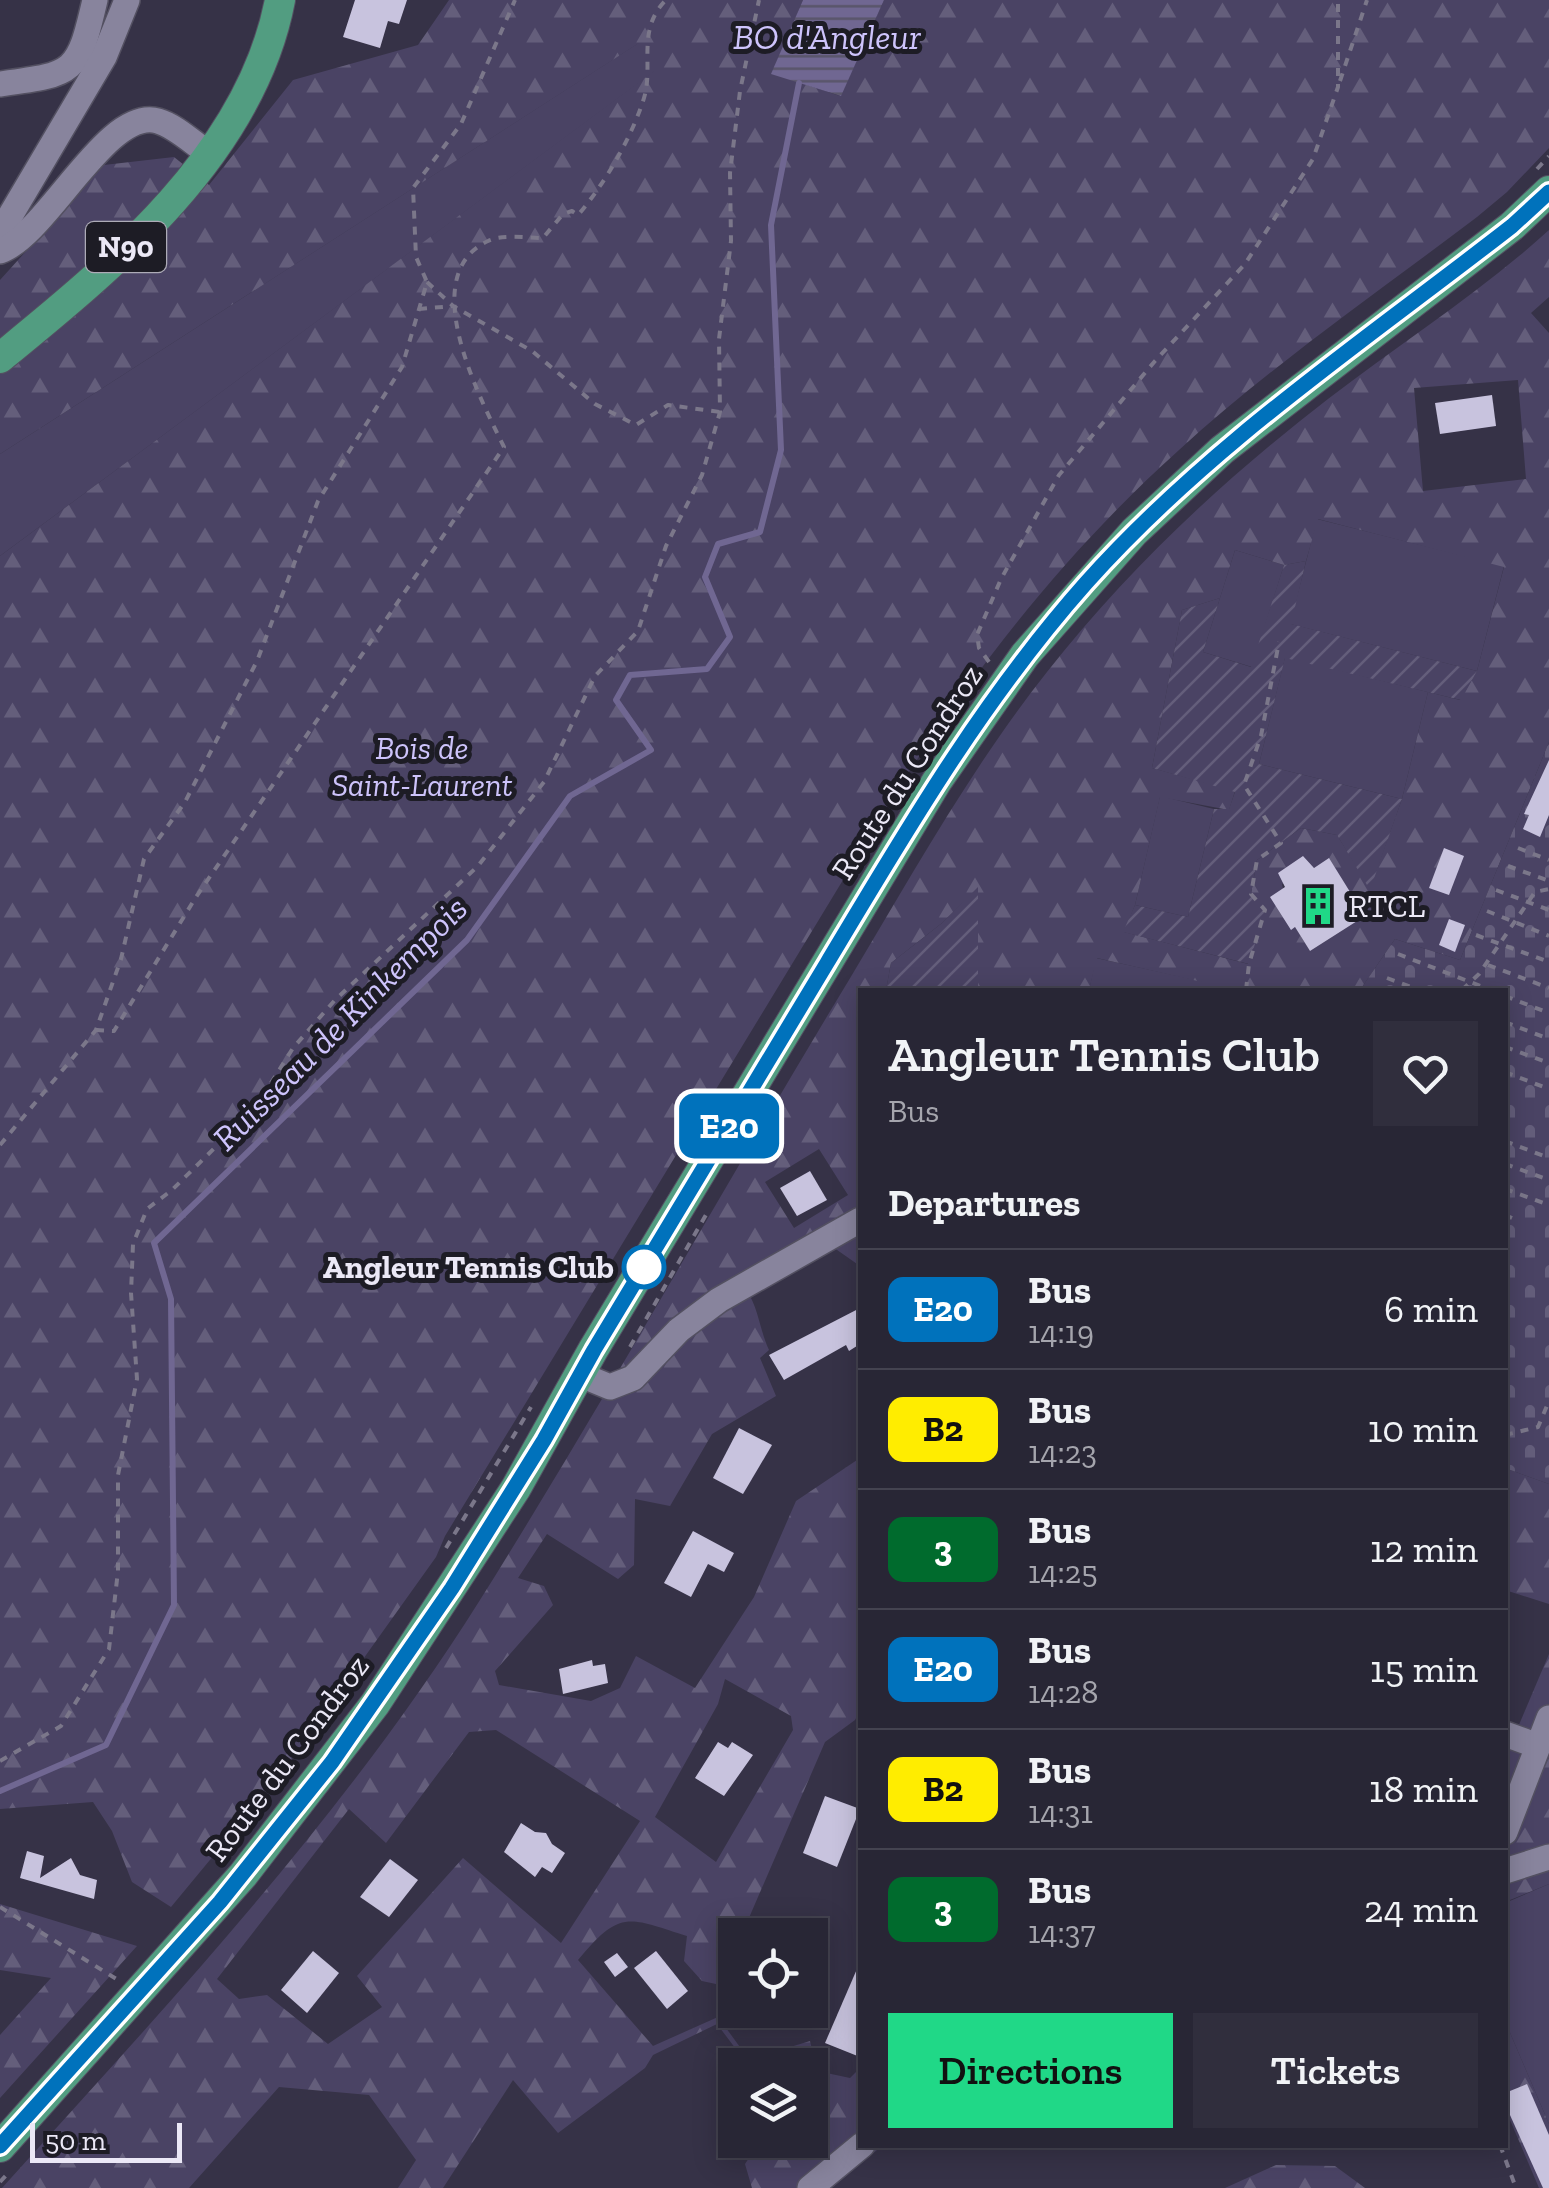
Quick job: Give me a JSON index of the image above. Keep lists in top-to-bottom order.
{
  "streets": {
    "main road": ["N90", "Route du Condroz"]
  },
  "water": ["BO d'Angleur", "Ruisseau de Kinkempois"],
  "parks": ["Bois de Saint-Laurent"],
  "places": {
    "building": ["RTCL"],
    "other": ["Angleur Tennis Club"]
  },
  "lines": ["bus line E20"],
  "scale_bar": "50 m",
  "page": {
    "on_map": "E20",
    "heading": [
      ["Angleur Tennis Club", "Bus"],
      "Departures"
    ],
    "list": [
      {
        "mark": "E20",
        "name": "Bus",
        "note": "14:19",
        "value": "6 min"
      },
      {
        "mark": "B2",
        "name": "Bus",
        "note": "14:23",
        "value": "10 min"
      },
      {
        "mark": "3",
        "name": "Bus",
        "note": "14:25",
        "value": "12 min"
      },
      {
        "mark": "E20",
        "name": "Bus",
        "note": "14:28",
        "value": "15 min"
      },
      {
        "mark": "B2",
        "name": "Bus",
        "note": "14:31",
        "value": "18 min"
      },
      {
        "mark": "3",
        "name": "Bus",
        "note": "14:37",
        "value": "24 min"
      }
    ],
    "buttons": ["Directions", "Tickets"],
    "scale": "50 m"
  }
}
